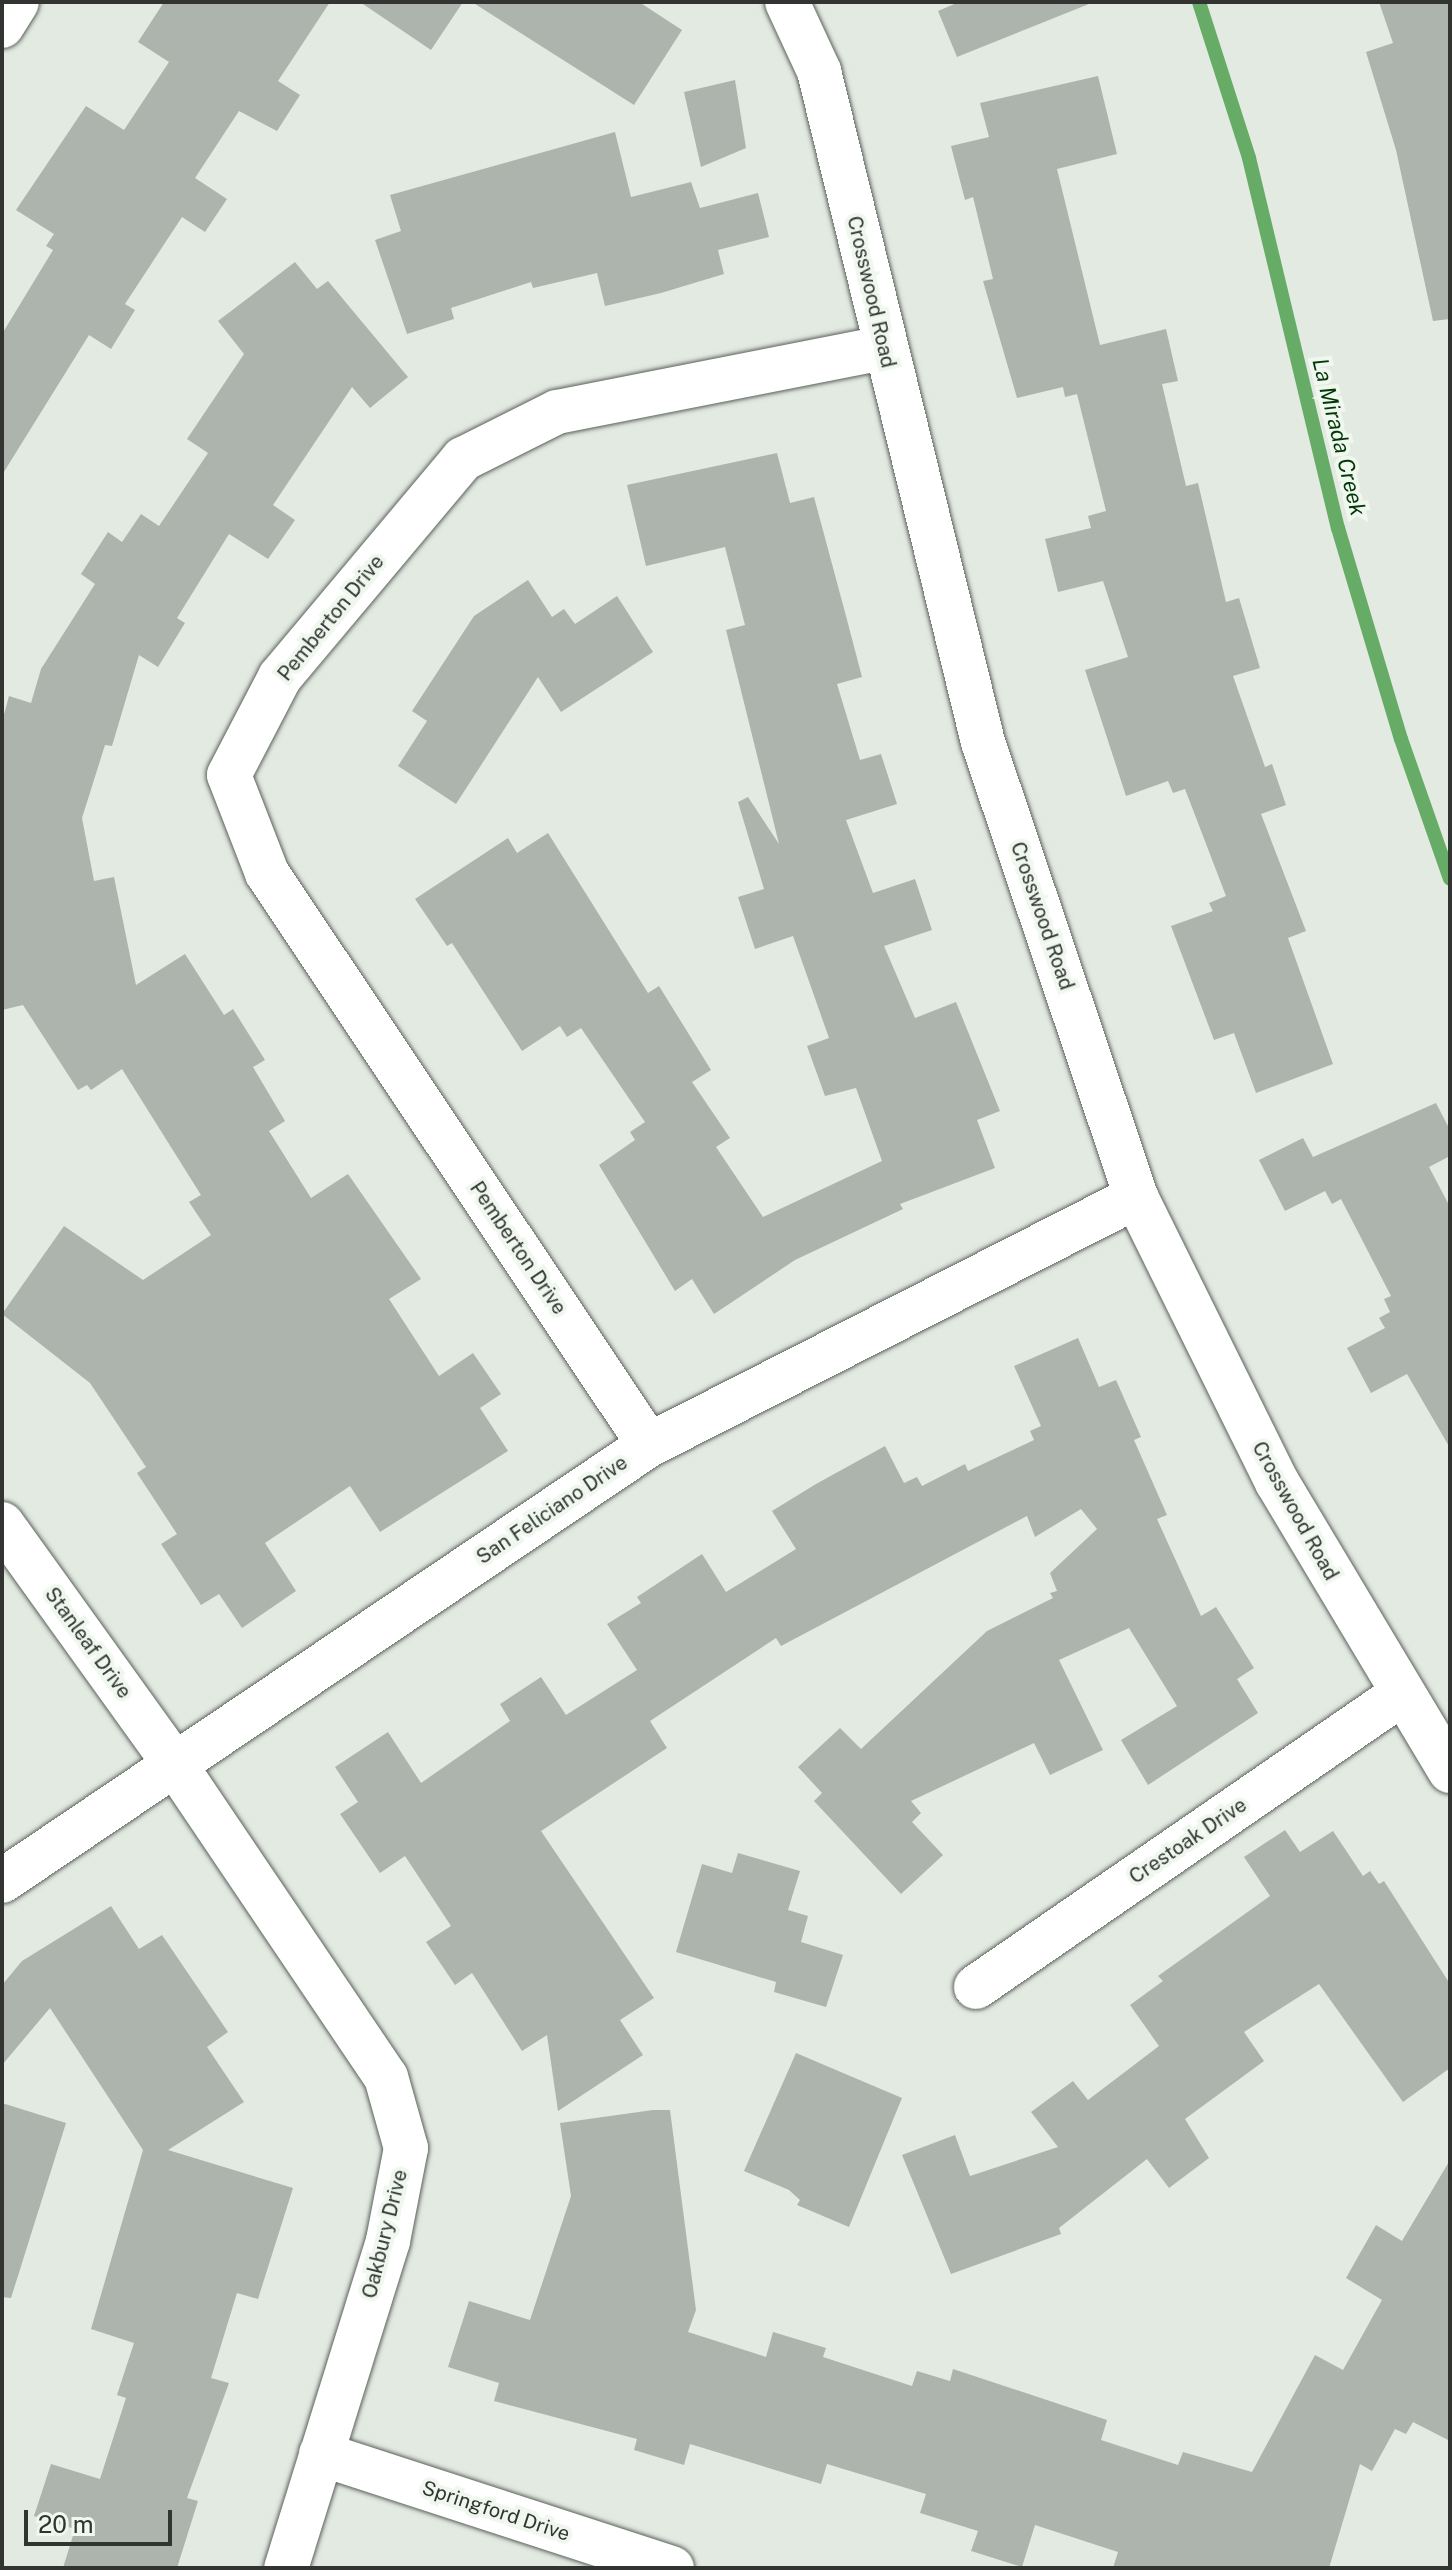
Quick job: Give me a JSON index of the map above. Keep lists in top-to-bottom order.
{
  "streets": {
    "street": [
      "Crosswood Road",
      "Pemberton Drive",
      "San Feliciano Drive",
      "Stanleaf Drive",
      "Crestoak Drive",
      "Oakbury Drive",
      "Springford Drive"
    ]
  },
  "crossings": [
    ["Crosswood Road", "Pemberton Drive"],
    ["Crosswood Road", "San Feliciano Drive"],
    ["Crosswood Road", "Crestoak Drive"],
    ["Pemberton Drive", "San Feliciano Drive"],
    ["San Feliciano Drive", "Stanleaf Drive"],
    ["San Feliciano Drive", "Oakbury Drive"],
    ["Stanleaf Drive", "Oakbury Drive"],
    ["Oakbury Drive", "Springford Drive"]
  ],
  "water": ["La Mirada Creek"],
  "scale_bar": "20 m"
}
